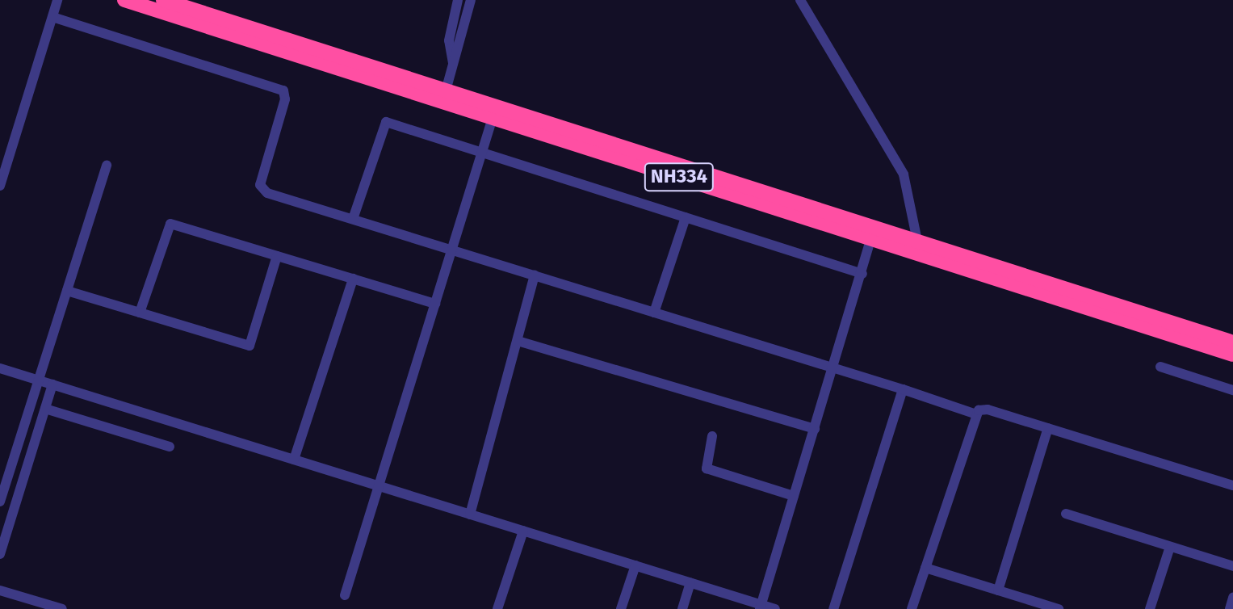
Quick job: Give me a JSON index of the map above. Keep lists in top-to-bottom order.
{
  "streets": {
    "highway": ["NH334"]
  }
}
